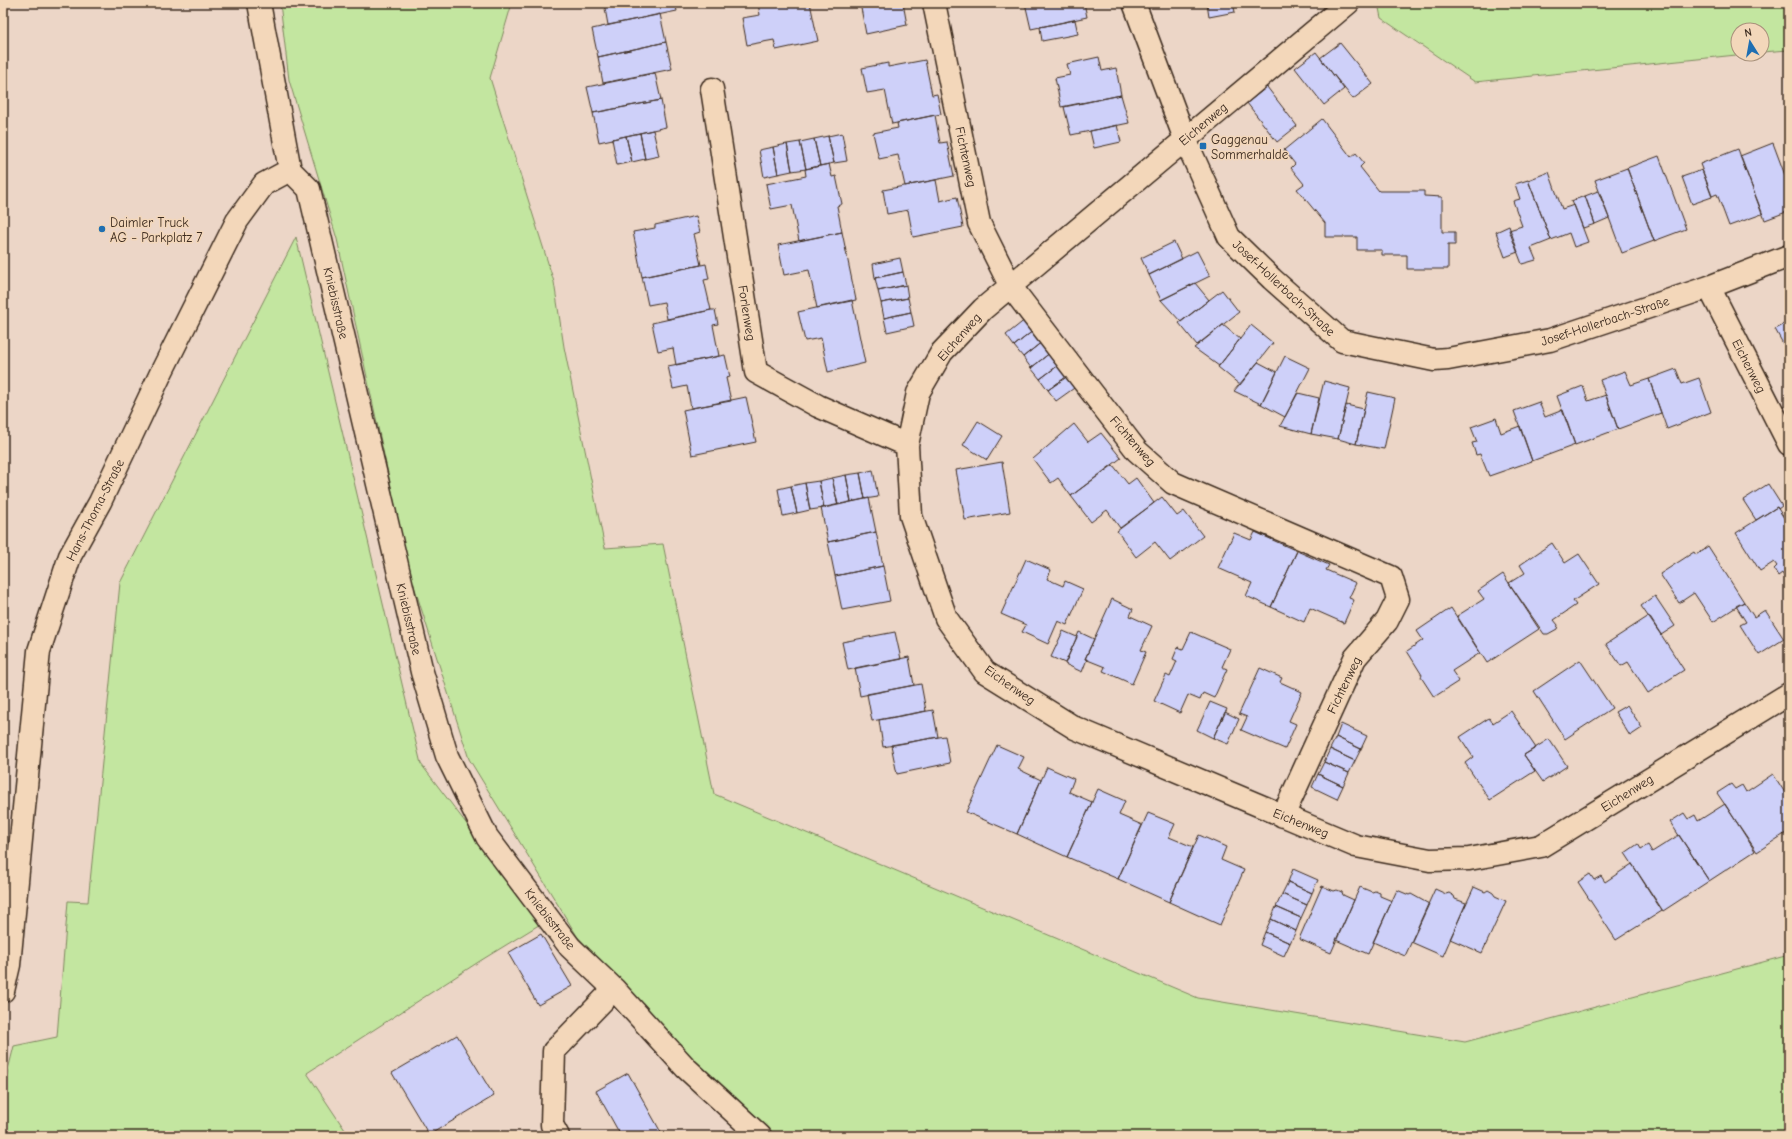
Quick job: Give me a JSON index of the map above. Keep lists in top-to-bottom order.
{
  "streets": {
    "street": [
      "Eichenweg",
      "Fichtenweg",
      "Josef-Hollerbach-Straße",
      "Kniebisstraße",
      "Forlenweg",
      "Hans-Thoma-Straße"
    ]
  },
  "crossings": [
    ["Eichenweg", "Fichtenweg"],
    ["Eichenweg", "Josef-Hollerbach-Straße"],
    ["Eichenweg", "Forlenweg"],
    ["Kniebisstraße", "Hans-Thoma-Straße"]
  ],
  "places": {
    "transit": ["Gaggenau Sommerhalde"],
    "other": ["Daimler Truck AG − Parkplatz 7"]
  },
  "north": "top"
}
